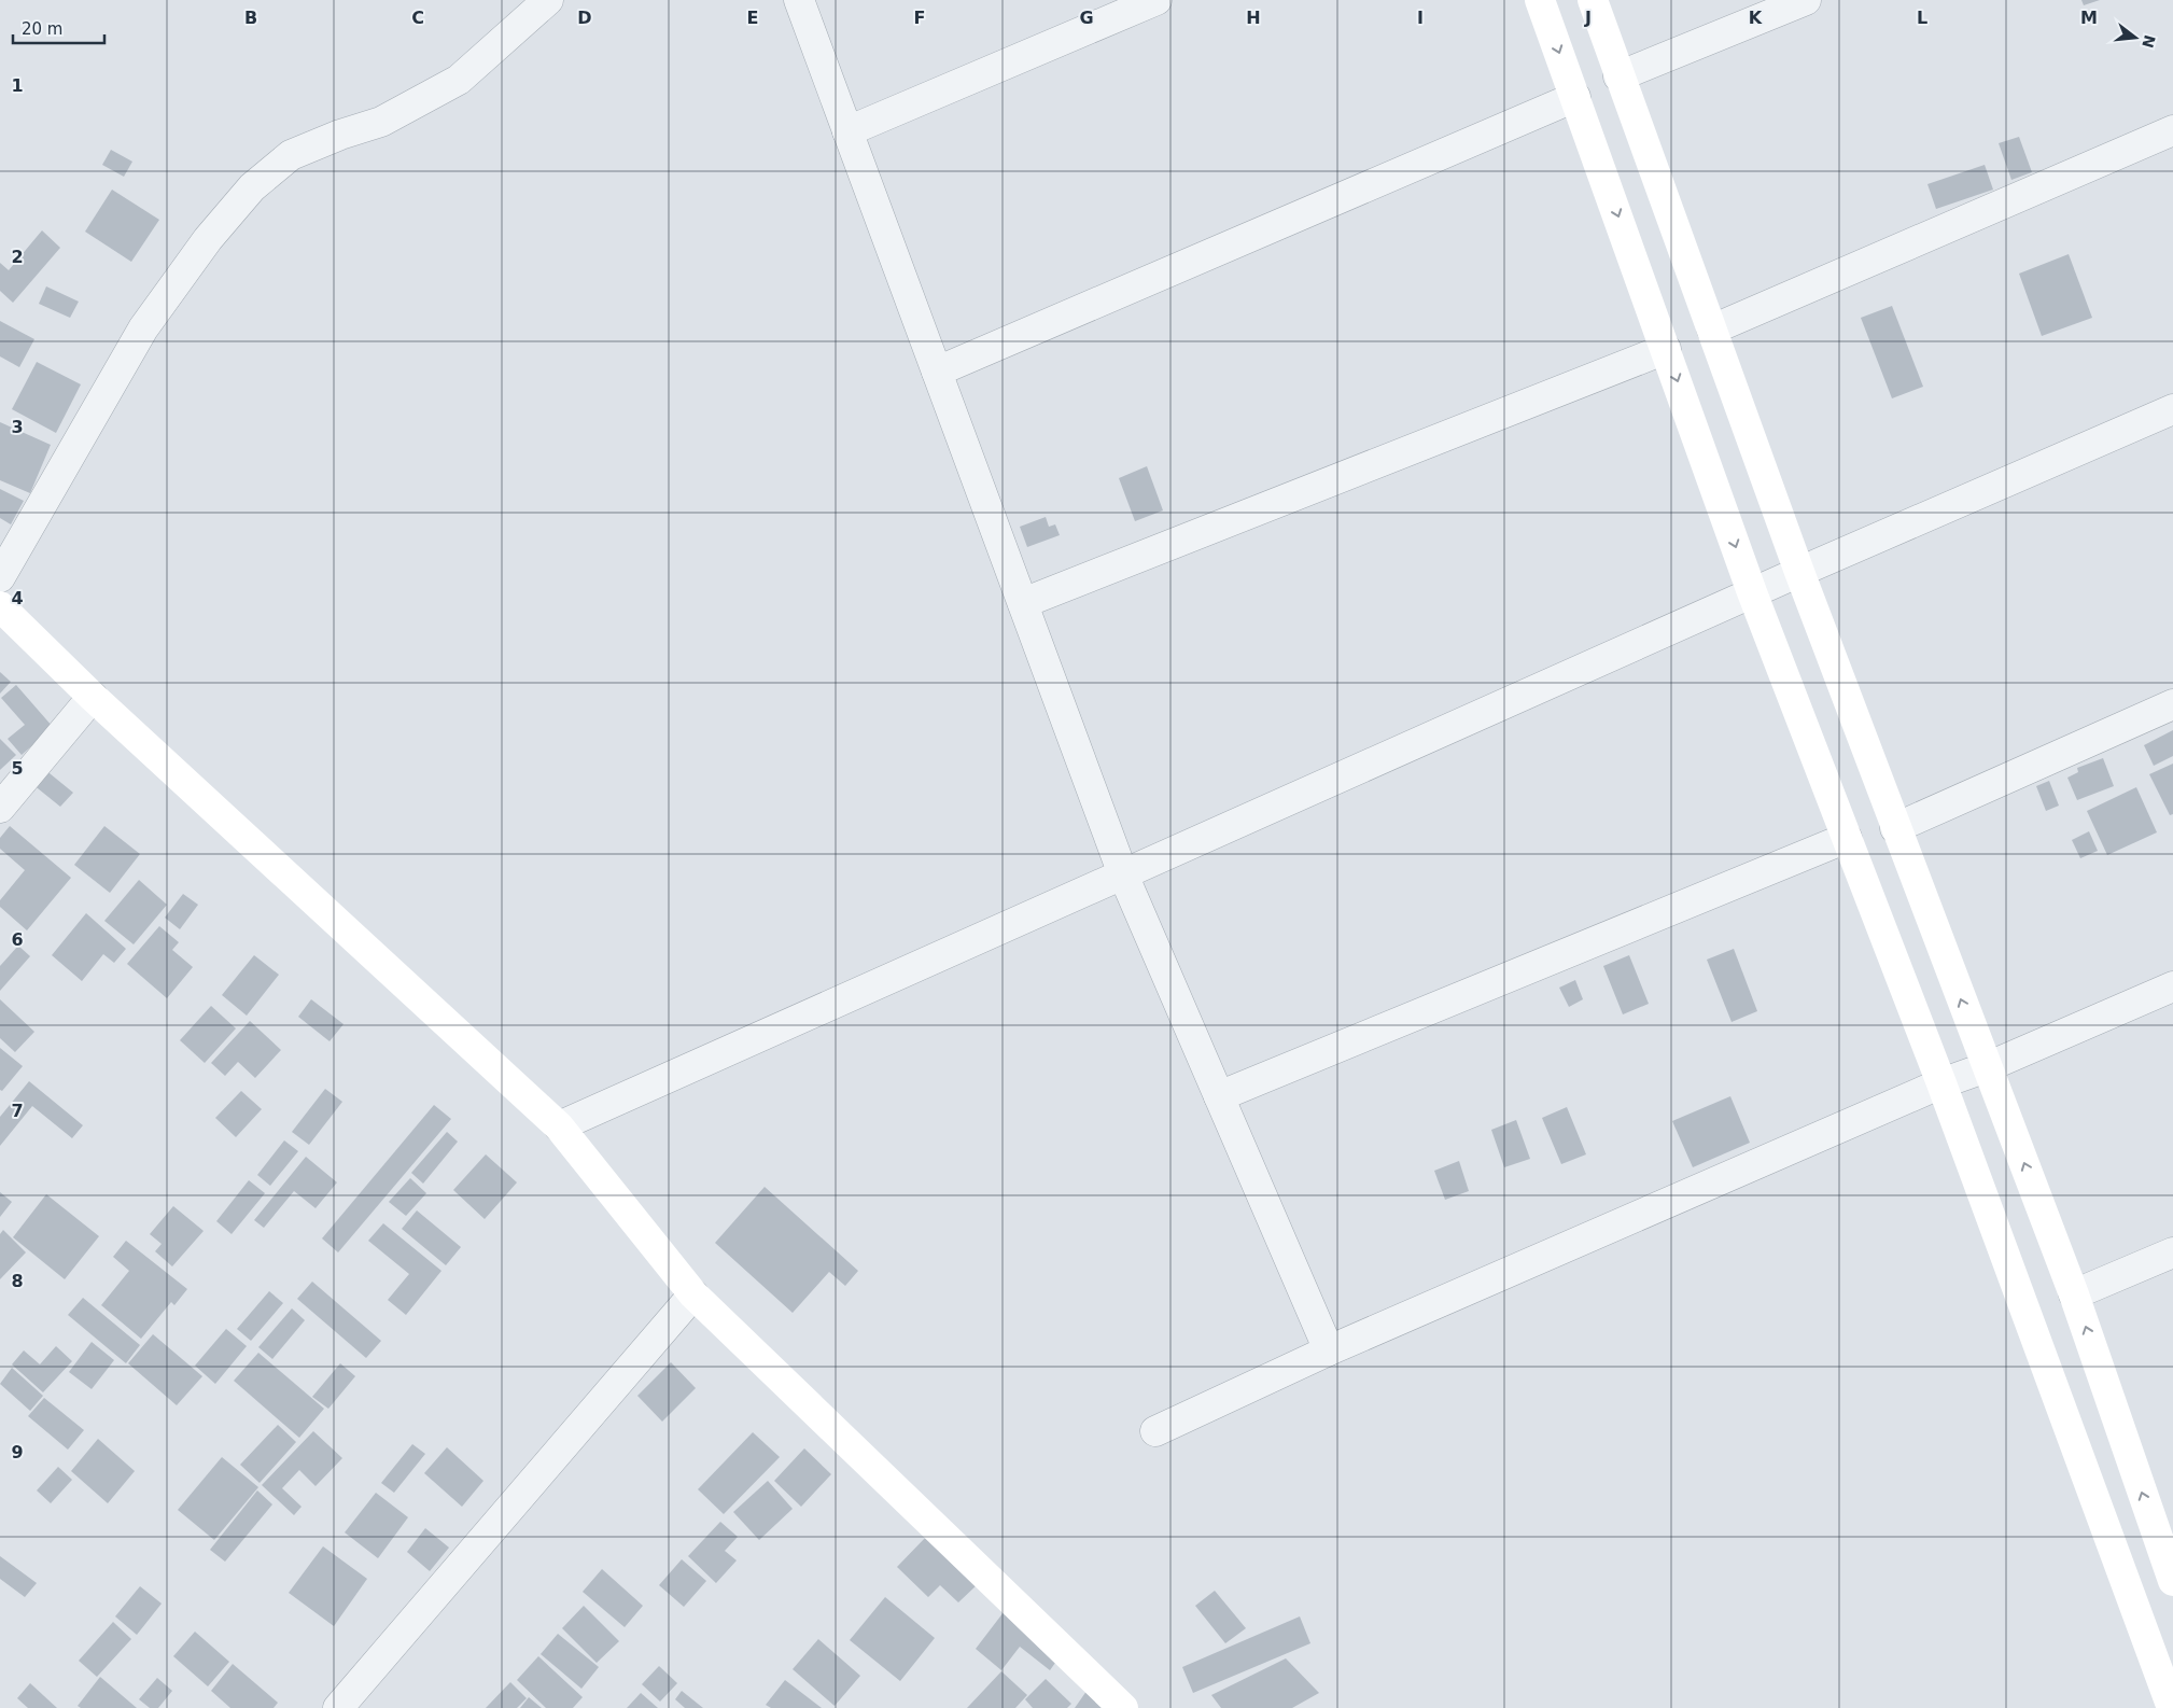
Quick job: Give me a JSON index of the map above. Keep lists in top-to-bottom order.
{
  "scale_bar": "20 m",
  "north": "right",
  "grid": {
    "columns": [
      "B",
      "C",
      "D",
      "E",
      "F",
      "G",
      "H",
      "I",
      "J",
      "K",
      "L",
      "M"
    ],
    "rows": [
      "1",
      "2",
      "3",
      "4",
      "5",
      "6",
      "7",
      "8",
      "9"
    ]
  }
}
